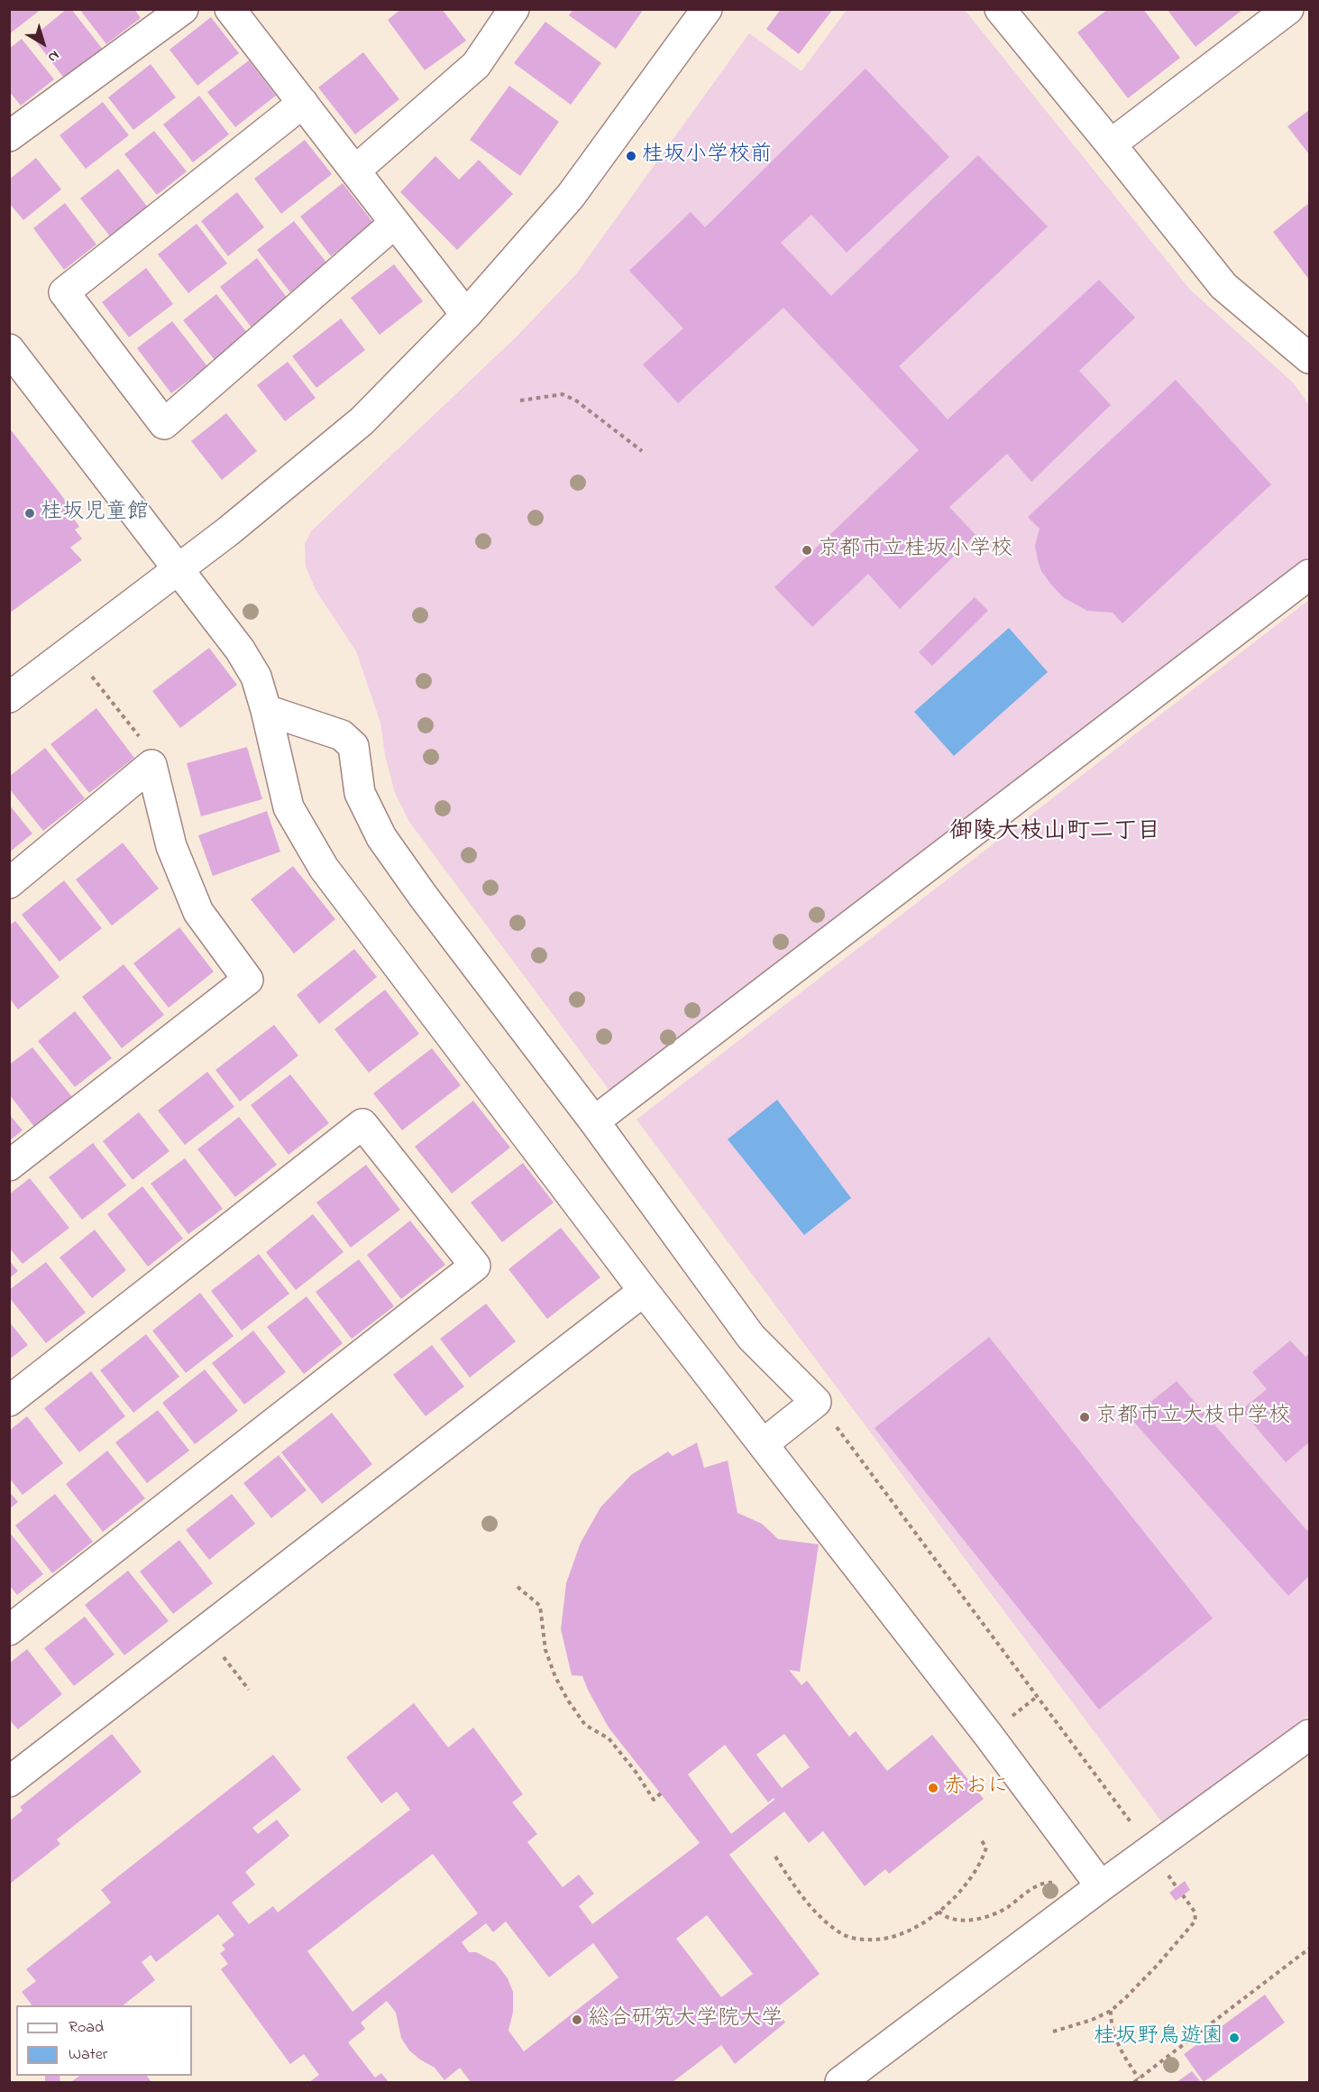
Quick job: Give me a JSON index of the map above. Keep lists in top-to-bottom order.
{
  "districts": ["御陵大枝山町二丁目"],
  "places": [
    "桂坂小学校前",
    "桂坂児童館",
    "京都市立桂坂小学校",
    "京都市立大枝中学校",
    "赤おに",
    "総合研究大学院大学",
    "桂坂野鳥遊園"
  ],
  "legend": ["Road", "Water"],
  "north": "bottom right"
}
